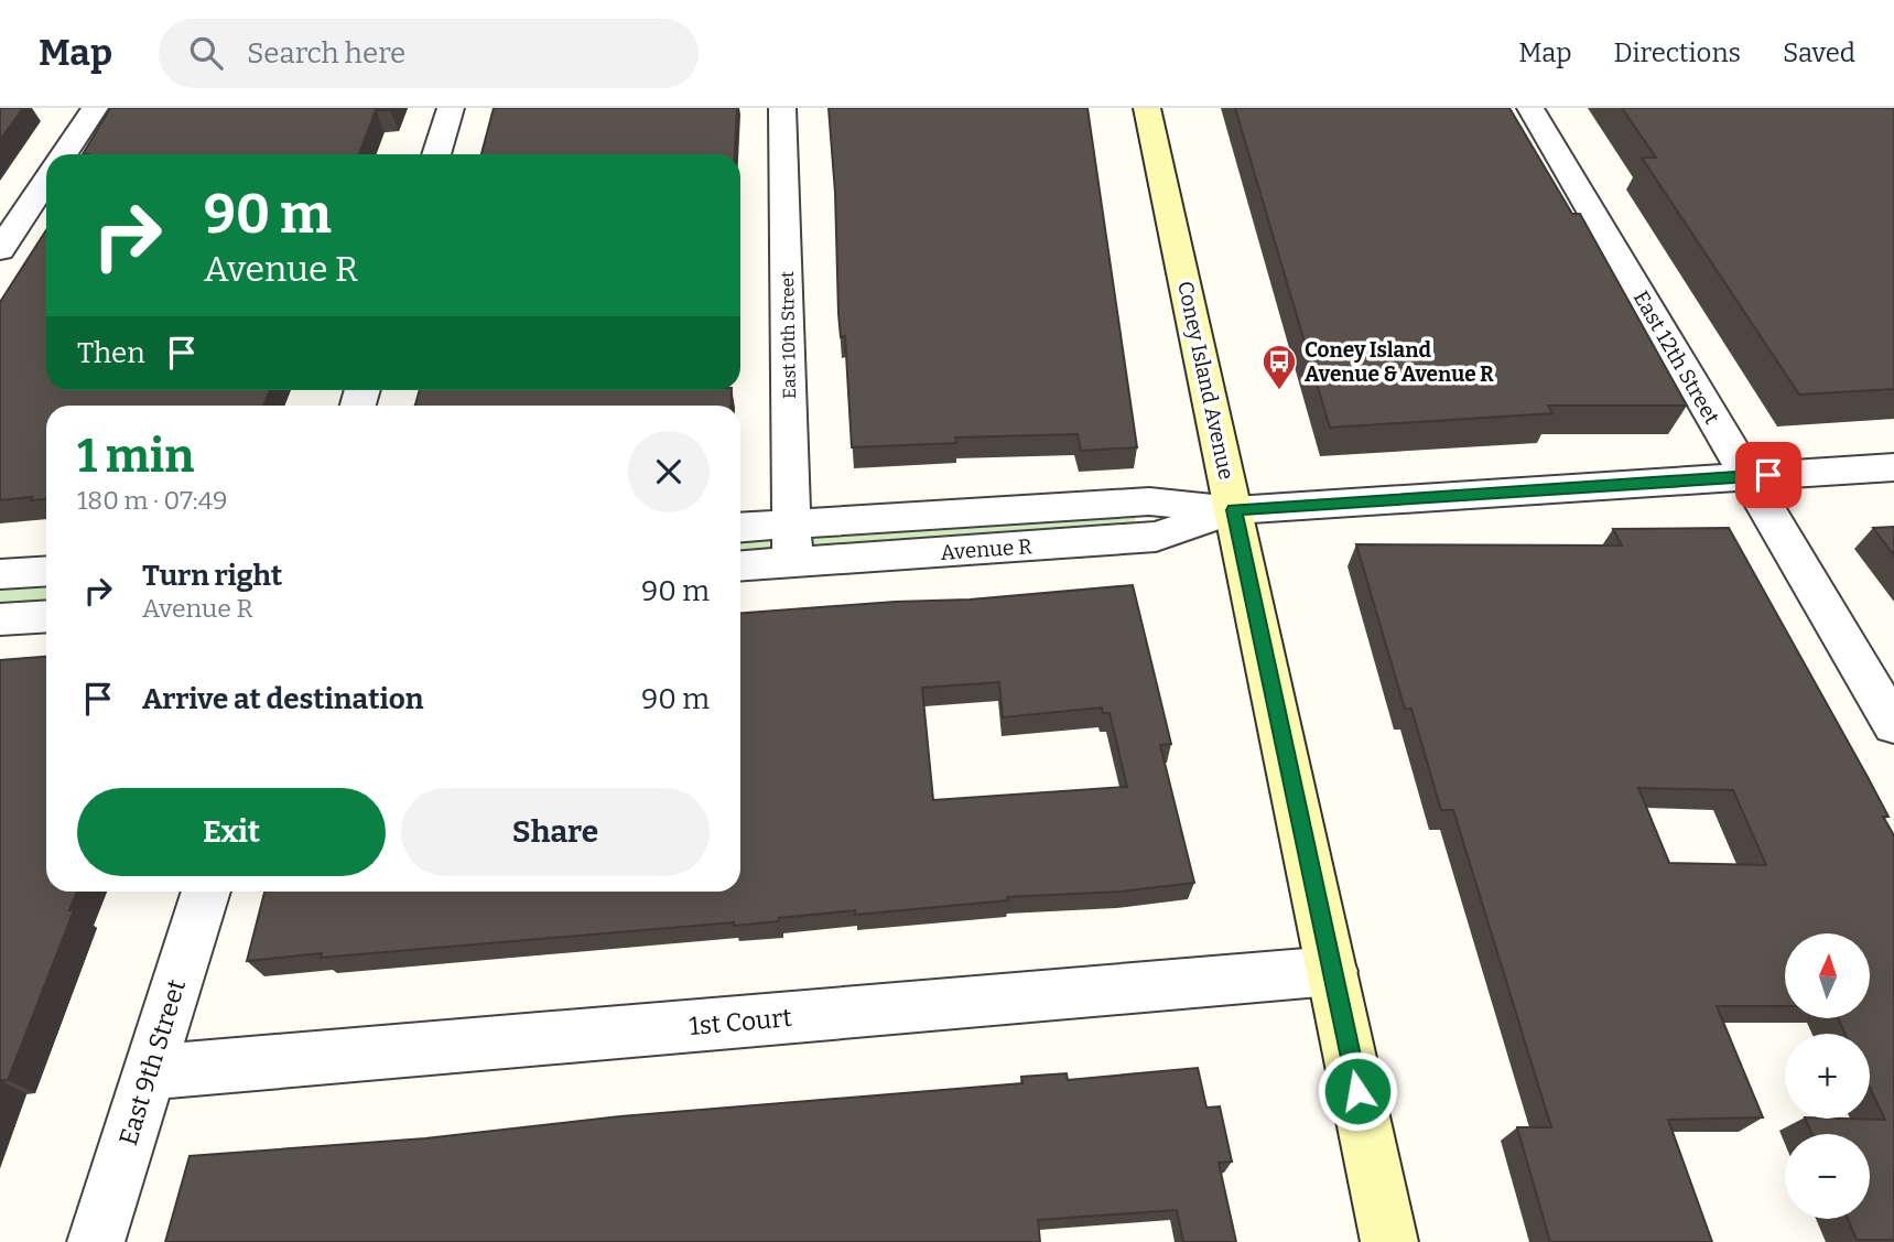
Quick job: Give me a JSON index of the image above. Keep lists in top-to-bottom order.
{
  "streets": {
    "main road": ["Coney Island Avenue"],
    "street": [
      "East 10th Street",
      "East 12th Street",
      "Avenue R",
      "1st Court",
      "East 9th Street"
    ]
  },
  "crossings": [
    ["East 10th Street", "Avenue R"],
    ["East 12th Street", "Avenue R"],
    ["Coney Island Avenue", "Avenue R"],
    ["Coney Island Avenue", "1st Court"],
    ["1st Court", "East 9th Street"]
  ],
  "places": {
    "bus stop": ["Coney Island Avenue & Avenue R"]
  },
  "north": "top",
  "page": {
    "header": "Map",
    "search": "Search here",
    "nav": ["Map", "Directions", "Saved"],
    "turn": ["90 m", "Avenue R"],
    "then": "Then",
    "heading": ["1 min", "180 m · 07:49"],
    "list": [
      {
        "name": "Turn right",
        "note": "Avenue R",
        "value": "90 m"
      },
      {
        "name": "Arrive at destination",
        "value": "90 m"
      }
    ],
    "buttons": ["Exit", "Share"],
    "map_buttons": ["+", "−"]
  }
}
